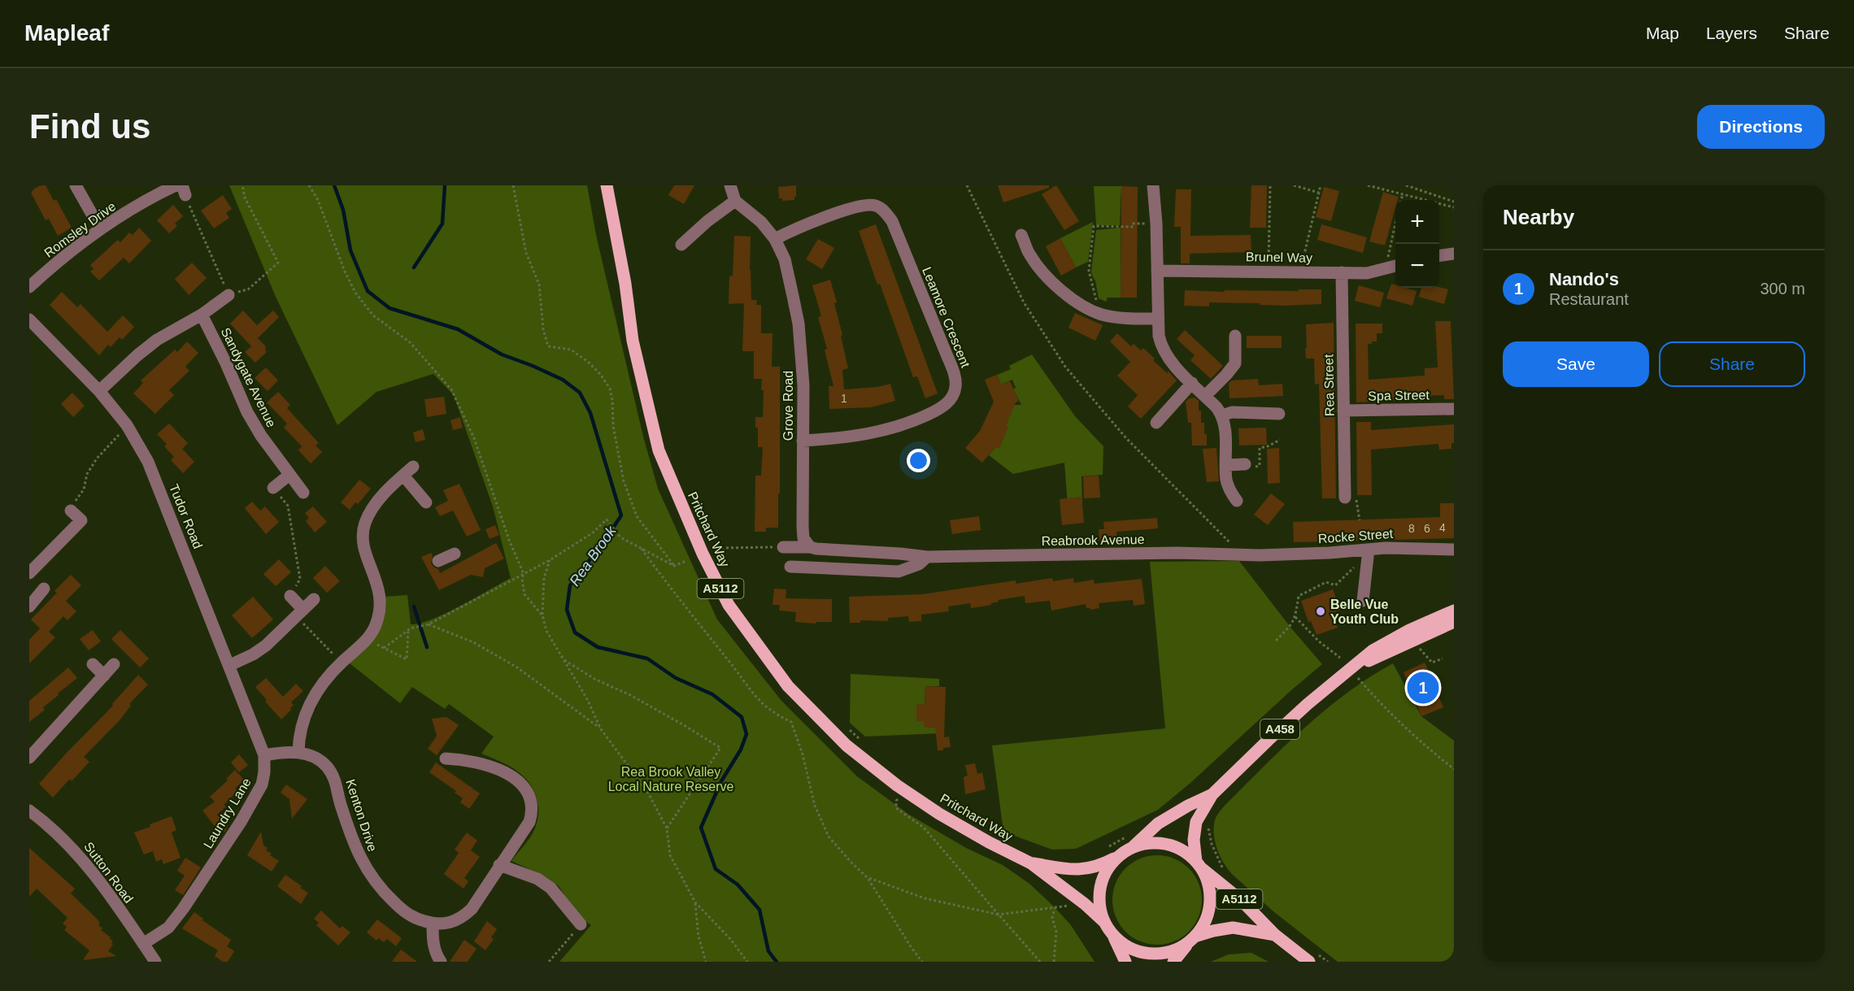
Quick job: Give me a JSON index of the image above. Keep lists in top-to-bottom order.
{
  "streets": {
    "main road": ["Pritchard Way", "A5112", "A458"],
    "street": [
      "Romsley Drive",
      "Brunel Way",
      "Leamore Crescent",
      "Sandygate Avenue",
      "Rea Street",
      "Spa Street",
      "Grove Road",
      "Tudor Road",
      "Rocke Street",
      "Reabrook Avenue",
      "Laundry Lane",
      "Kenton Drive",
      "Sutton Road"
    ]
  },
  "crossings": [
    ["Brunel Way", "Rea Street"],
    ["Leamore Crescent", "Grove Road"],
    ["Rea Street", "Spa Street"],
    ["Grove Road", "Reabrook Avenue"],
    ["Tudor Road", "Laundry Lane"],
    ["Pritchard Way", "A5112"],
    ["Pritchard Way", "A458"],
    ["Rocke Street", "Reabrook Avenue"],
    ["A5112", "A458"],
    ["Laundry Lane", "Sutton Road"]
  ],
  "water": ["Rea Brook"],
  "parks": ["Rea Brook Valley Local Nature Reserve"],
  "places": ["Belle Vue Youth Club"],
  "house_numbers": [
    "1",
    "4",
    "8",
    "6"
  ],
  "page": {
    "header": "Mapleaf",
    "nav": ["Map", "Layers", "Share"],
    "buttons": [
      "Directions",
      ["Save", "Share"]
    ],
    "title": "Find us",
    "heading": "Nearby",
    "map_buttons": ["+", "−"],
    "list": [
      {
        "mark": "1",
        "name": "Nando's",
        "note": "Restaurant",
        "value": "300 m"
      }
    ],
    "pins": "1"
  }
}
